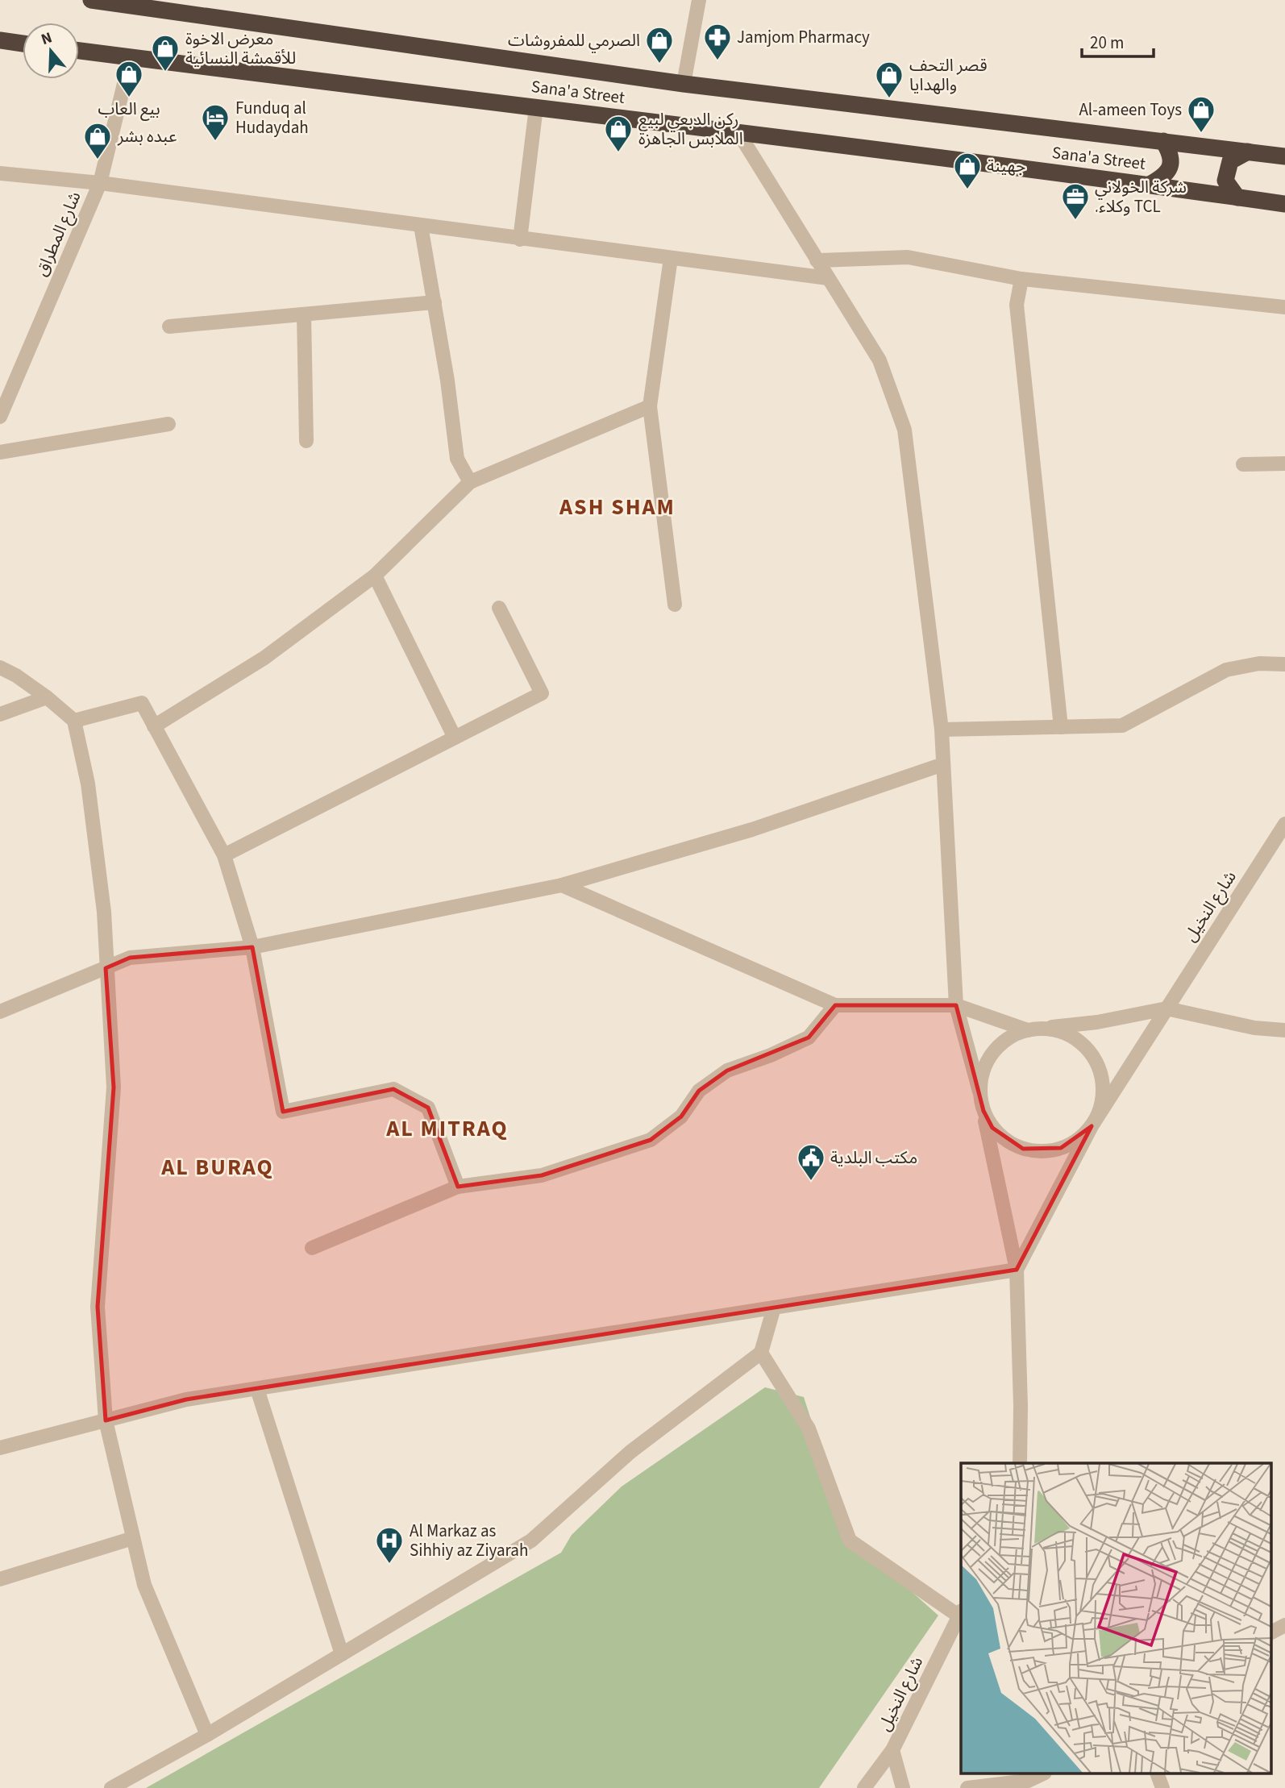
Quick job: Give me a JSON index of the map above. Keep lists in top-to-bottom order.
{
  "streets": {
    "highway": ["Sana'a Street"],
    "street": ["شارع المطراق", "شارع النخيل"]
  },
  "crossings": [
    ["Sana'a Street", "شارع المطراق"]
  ],
  "districts": ["ASH SHAM", "AL MITRAQ", "AL BURAQ"],
  "places": {
    "pharmacy": ["Jamjom Pharmacy"],
    "shop": [
      "الصرمي للمفروشات",
      "معرض الاخوة للأقمشة النسائية",
      "بيع العاب",
      "قصر التحف والهدايا",
      "Al-ameen Toys",
      "ركن الدبعي لبيع الملابس الجاهزة",
      "عبده بشر",
      "جهينة"
    ],
    "hotel": ["Funduq al Hudaydah"],
    "office": ["شركة الخولاني .وكلاء TCL"],
    "public building": ["مكتب البلدية"],
    "hospital": ["Al Markaz as Sihhiy az Ziyarah"]
  },
  "scale_bar": "20 m",
  "north": "top"
}
